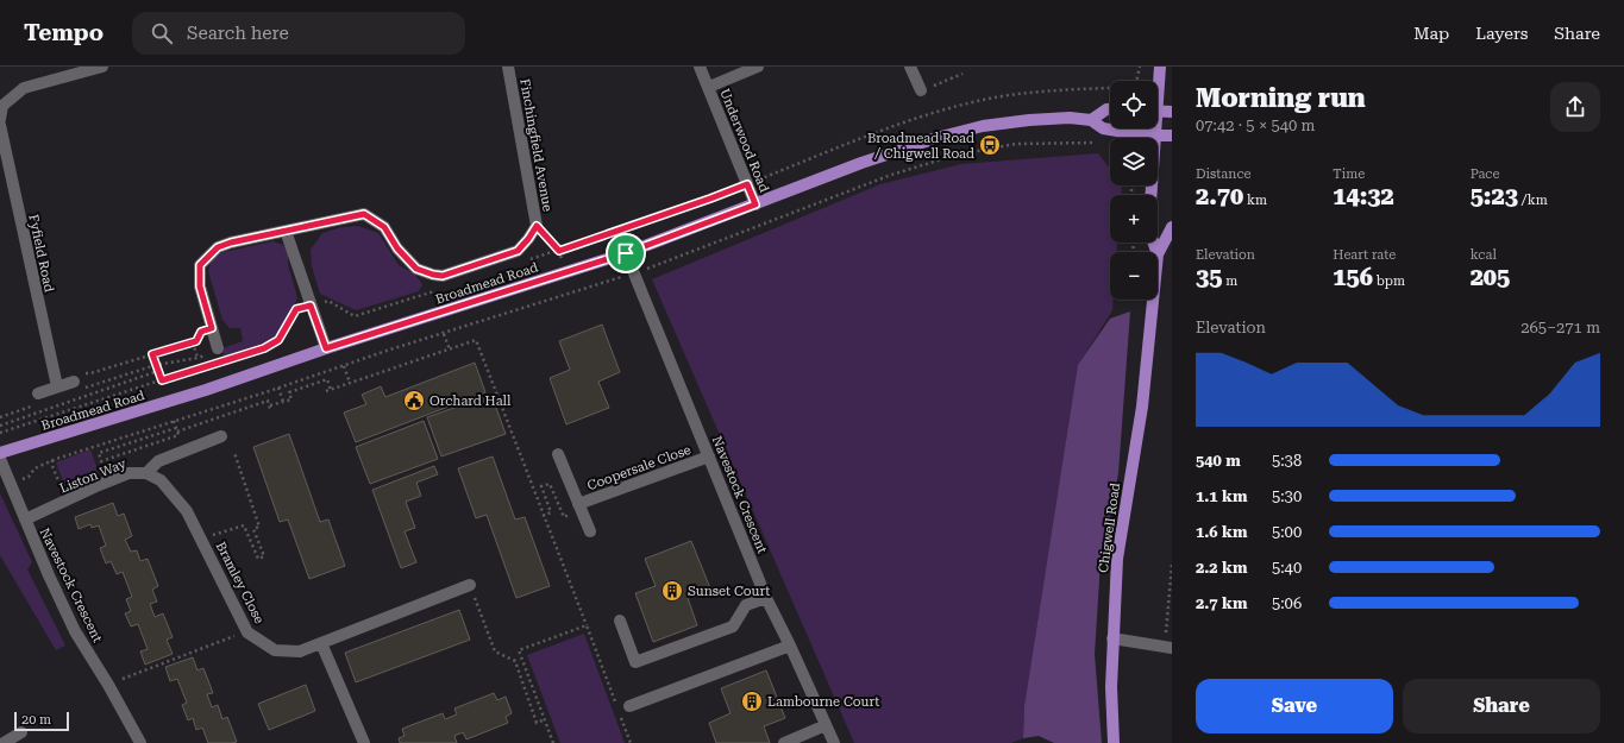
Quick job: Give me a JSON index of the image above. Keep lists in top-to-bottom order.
{
  "streets": {
    "main road": ["Broadmead Road", "Chigwell Road"],
    "street": [
      "Underwood Road",
      "Finchingfield Avenue",
      "Fyfield Road",
      "Coopersale Close",
      "Liston Way",
      "Navestock Crescent",
      "Bramley Close"
    ]
  },
  "crossings": [
    ["Underwood Road", "Broadmead Road"],
    ["Broadmead Road", "Navestock Crescent"],
    ["Coopersale Close", "Navestock Crescent"],
    ["Liston Way", "Navestock Crescent"],
    ["Liston Way", "Bramley Close"]
  ],
  "places": {
    "bus stop": ["Broadmead Road / Chigwell Road"],
    "public building": ["Orchard Hall"],
    "building": ["Sunset Court", "Lambourne Court"]
  },
  "scale_bar": "20 m",
  "page": {
    "header": "Tempo",
    "search": "Search here",
    "nav": ["Map", "Layers", "Share"],
    "heading": ["Morning run", "07:42 · 5 × 540 m"],
    "map_buttons": ["+", "−"],
    "stats": [
      ["Distance", "2.70 km"],
      ["Time", "14:32"],
      ["Pace", "5:23 /km"],
      ["Elevation", "35 m"],
      ["Heart rate", "156 bpm"],
      ["kcal", "205"]
    ],
    "chart": ["Elevation", "265–271 m"],
    "list": [
      {
        "name": "540 m",
        "note": "5:38"
      },
      {
        "name": "1.1 km",
        "note": "5:30"
      },
      {
        "name": "1.6 km",
        "note": "5:00"
      },
      {
        "name": "2.2 km",
        "note": "5:40"
      },
      {
        "name": "2.7 km",
        "note": "5:06"
      }
    ],
    "buttons": ["Save", "Share"],
    "scale": "20 m"
  }
}
